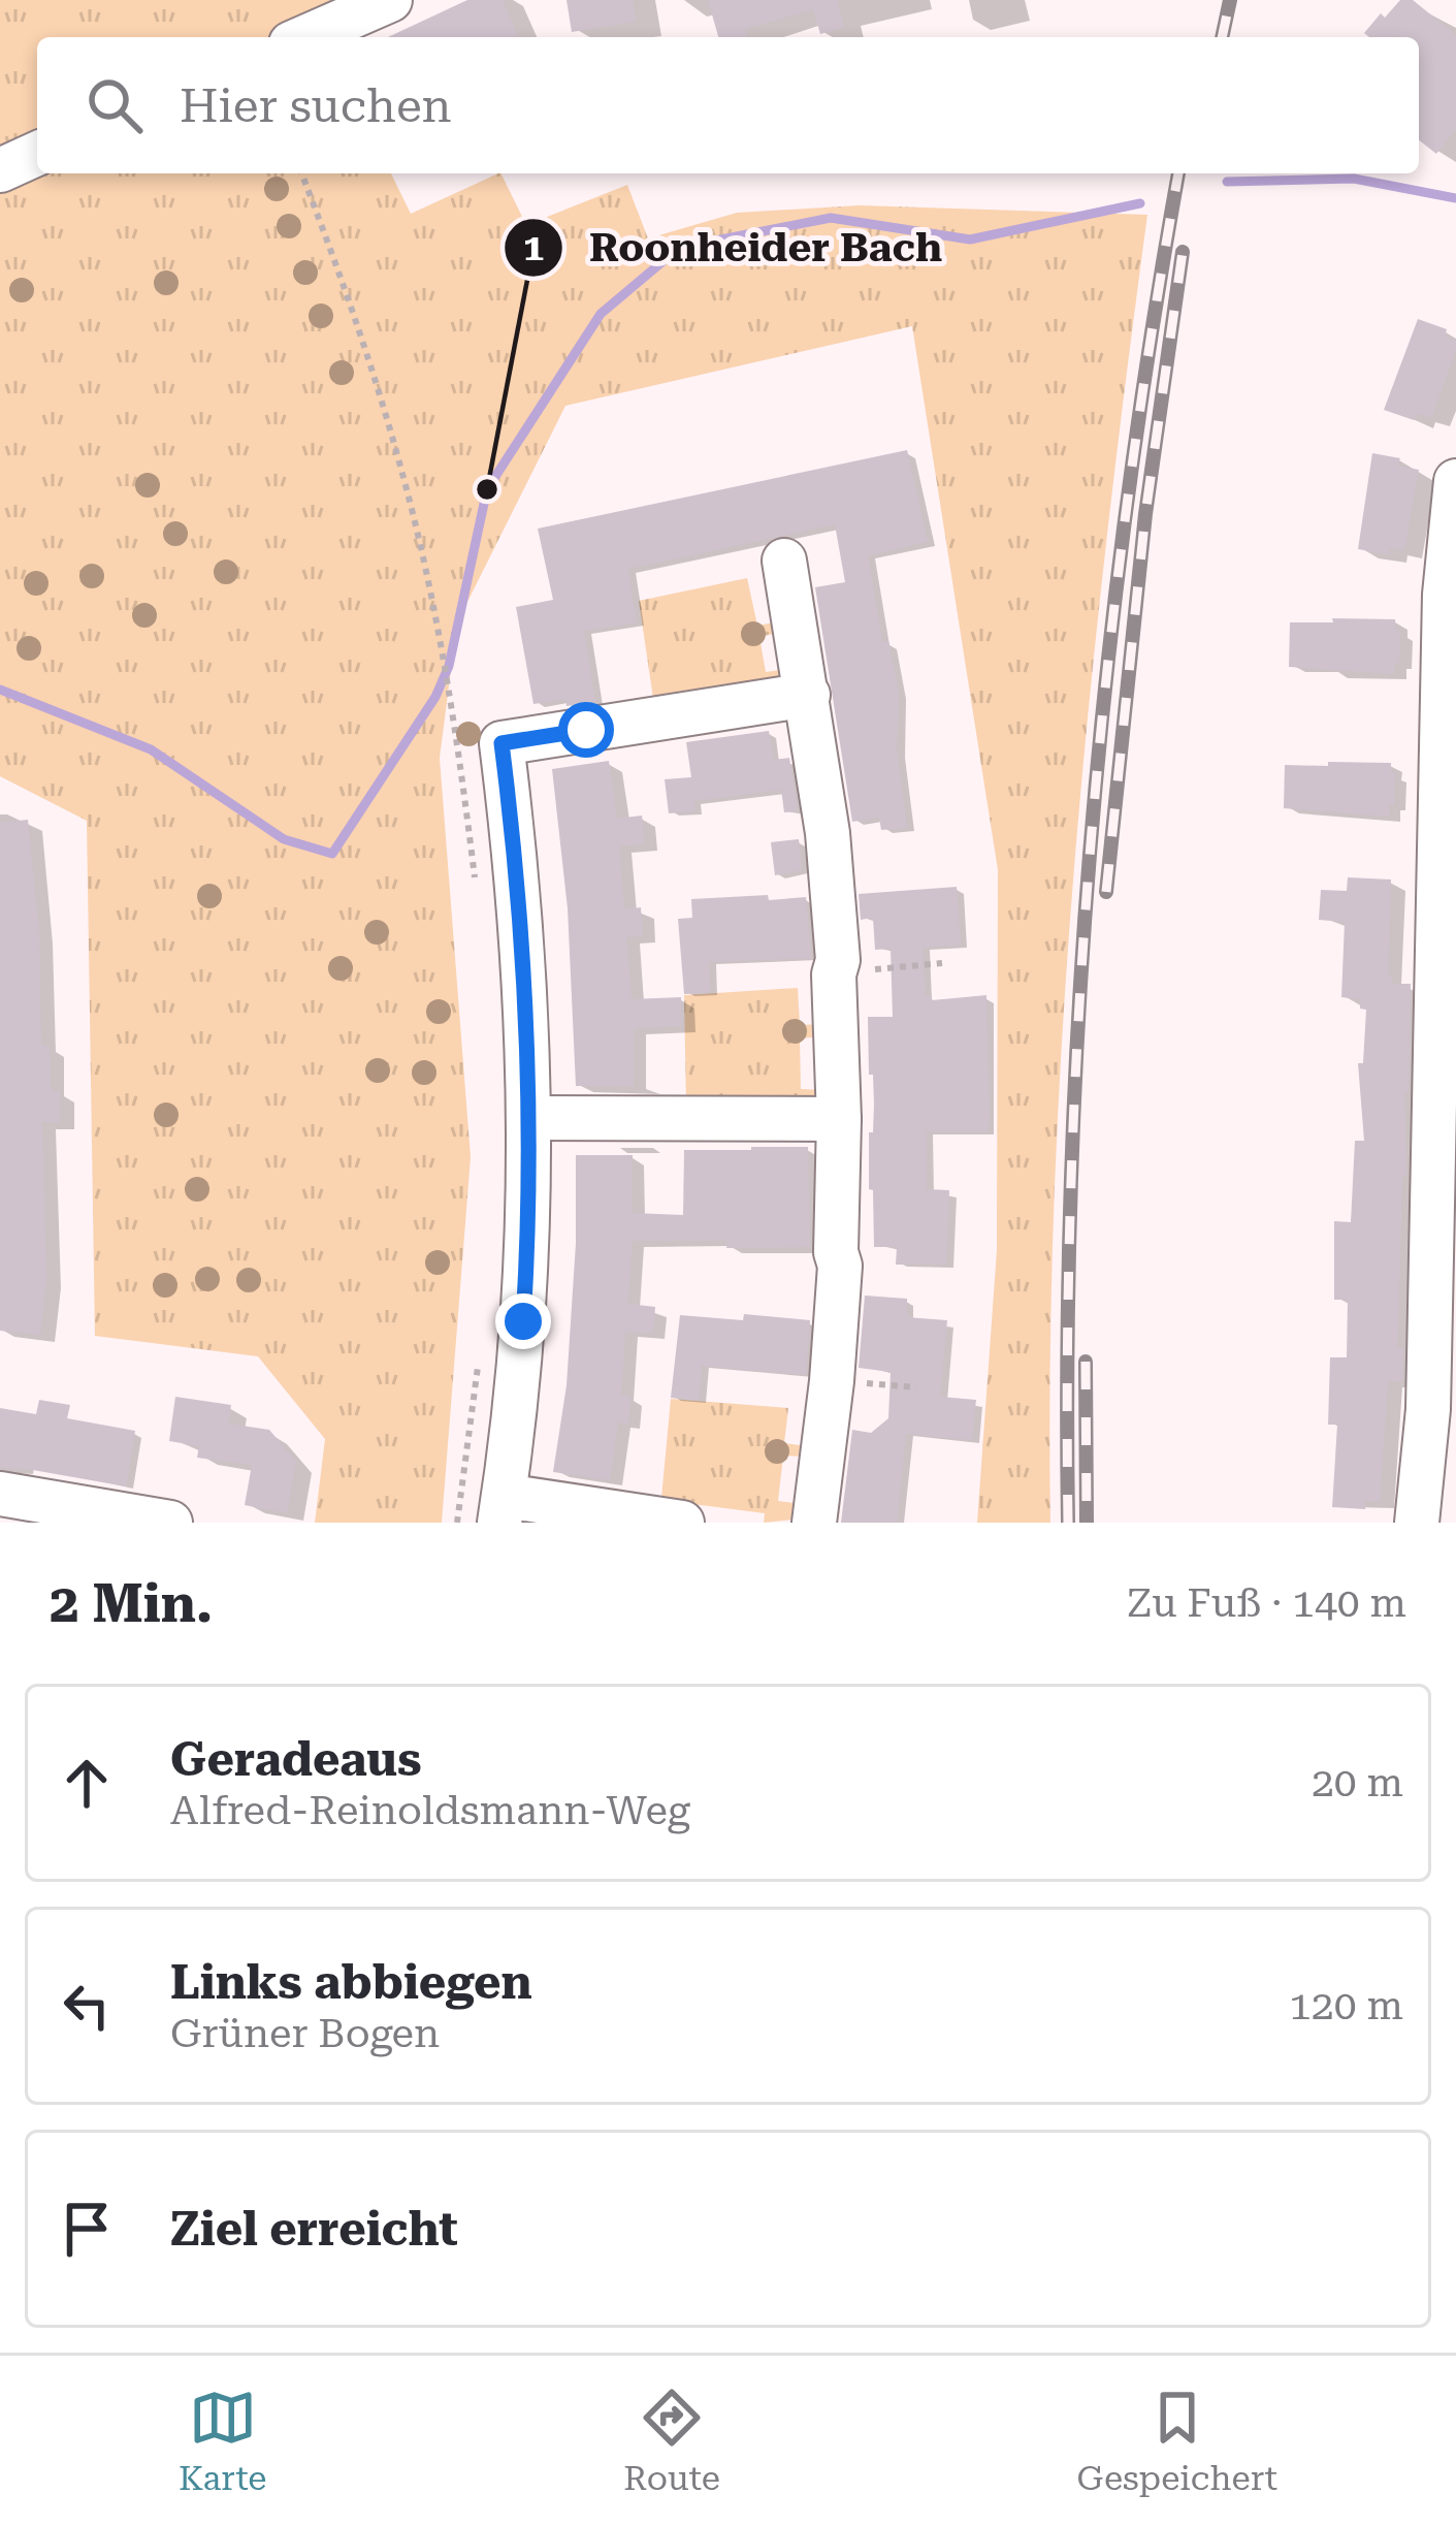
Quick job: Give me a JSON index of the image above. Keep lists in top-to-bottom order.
{
  "places": ["Roonheider Bach"],
  "page": {
    "search": "Hier suchen",
    "heading": ["2 Min.", "Zu Fuß · 140 m"],
    "list": [
      ["Geradeaus", "Alfred-Reinoldsmann-Weg", "20 m"],
      ["Links abbiegen", "Grüner Bogen", "120 m"],
      "Ziel erreicht"
    ],
    "nav": ["Karte", "Route", "Gespeichert"]
  }
}
